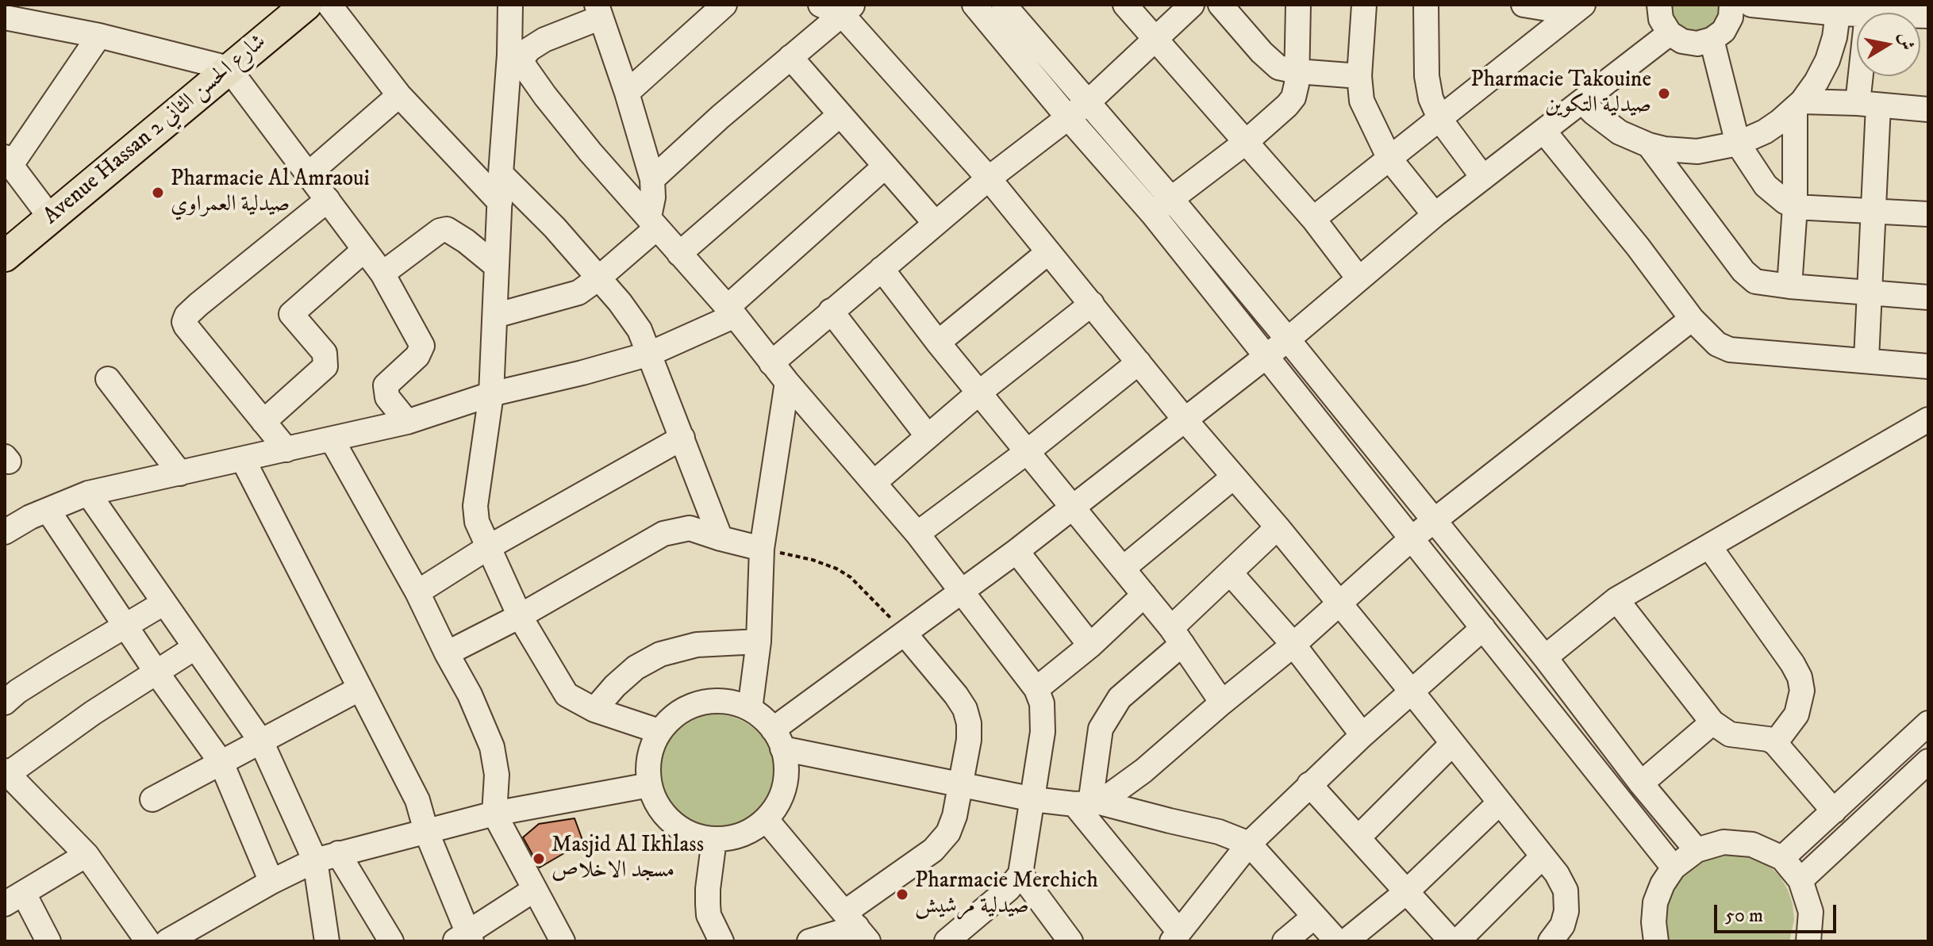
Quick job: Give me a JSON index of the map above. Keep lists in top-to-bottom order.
{
  "streets": {
    "main road": ["Avenue Hassan 2 شارع الحسن الثاني"]
  },
  "places": [
    "Pharmacie Takouine صيدلية التكوين",
    "Pharmacie Al Amraoui صيدلية العمراوي",
    "Masjid Al Ikhlass مسجد الاخلاص",
    "Pharmacie Merchich صيدلية مرشيش"
  ],
  "scale_bar": "50 m",
  "north": "right"
}
